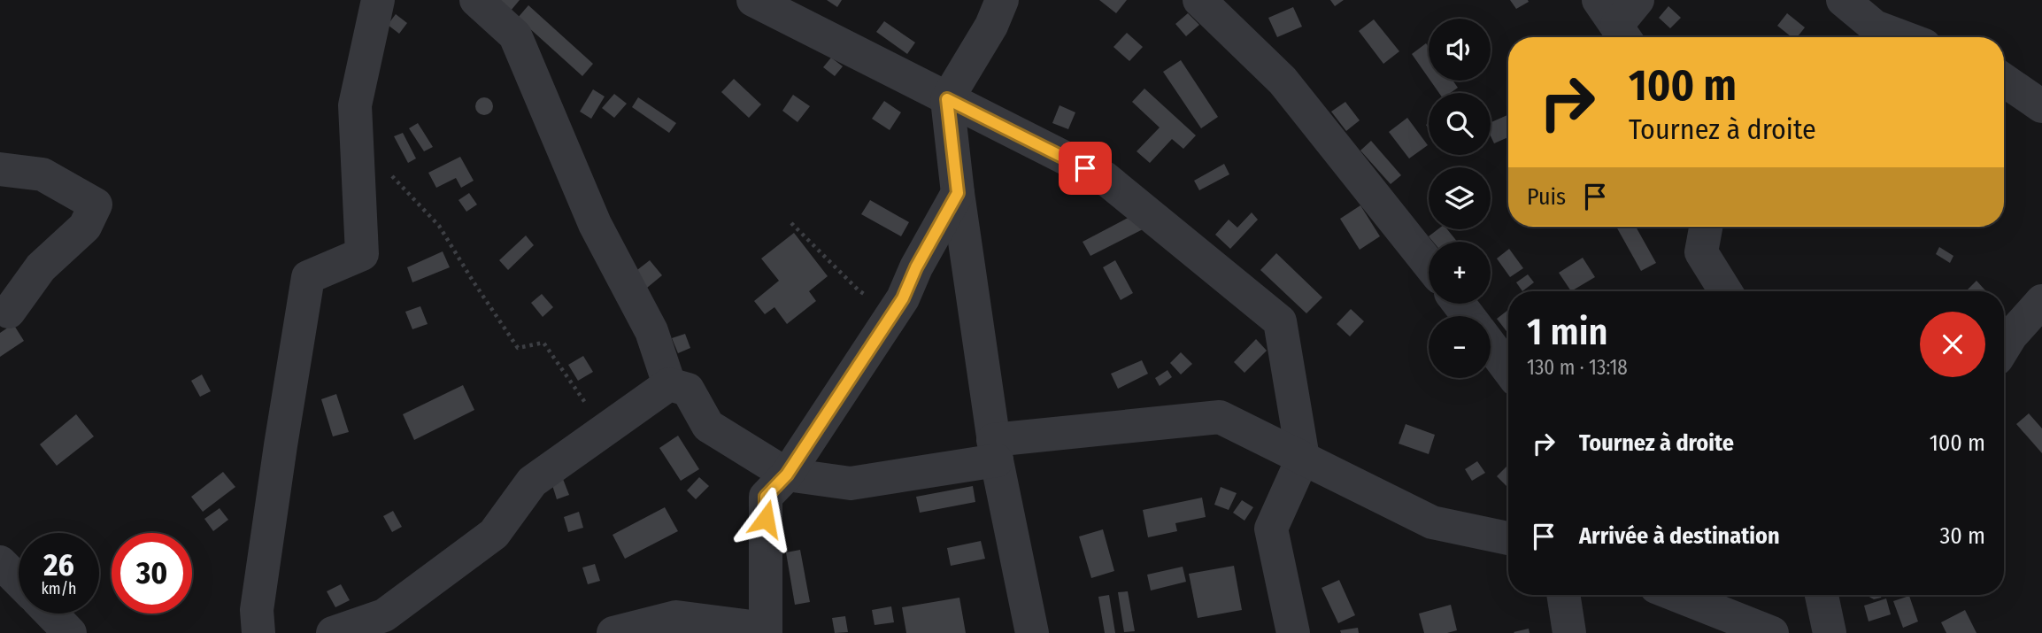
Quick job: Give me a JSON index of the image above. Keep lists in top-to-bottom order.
{
  "page": {
    "map_buttons": ["+", "−"],
    "turn": ["100 m", "Tournez à droite"],
    "then": "Puis",
    "heading": ["1 min", "130 m · 13:18"],
    "list": [
      {
        "name": "Tournez à droite",
        "value": "100 m"
      },
      {
        "name": "Arrivée à destination",
        "value": "30 m"
      }
    ],
    "speed": "26 km/h",
    "limit": "30"
  }
}
